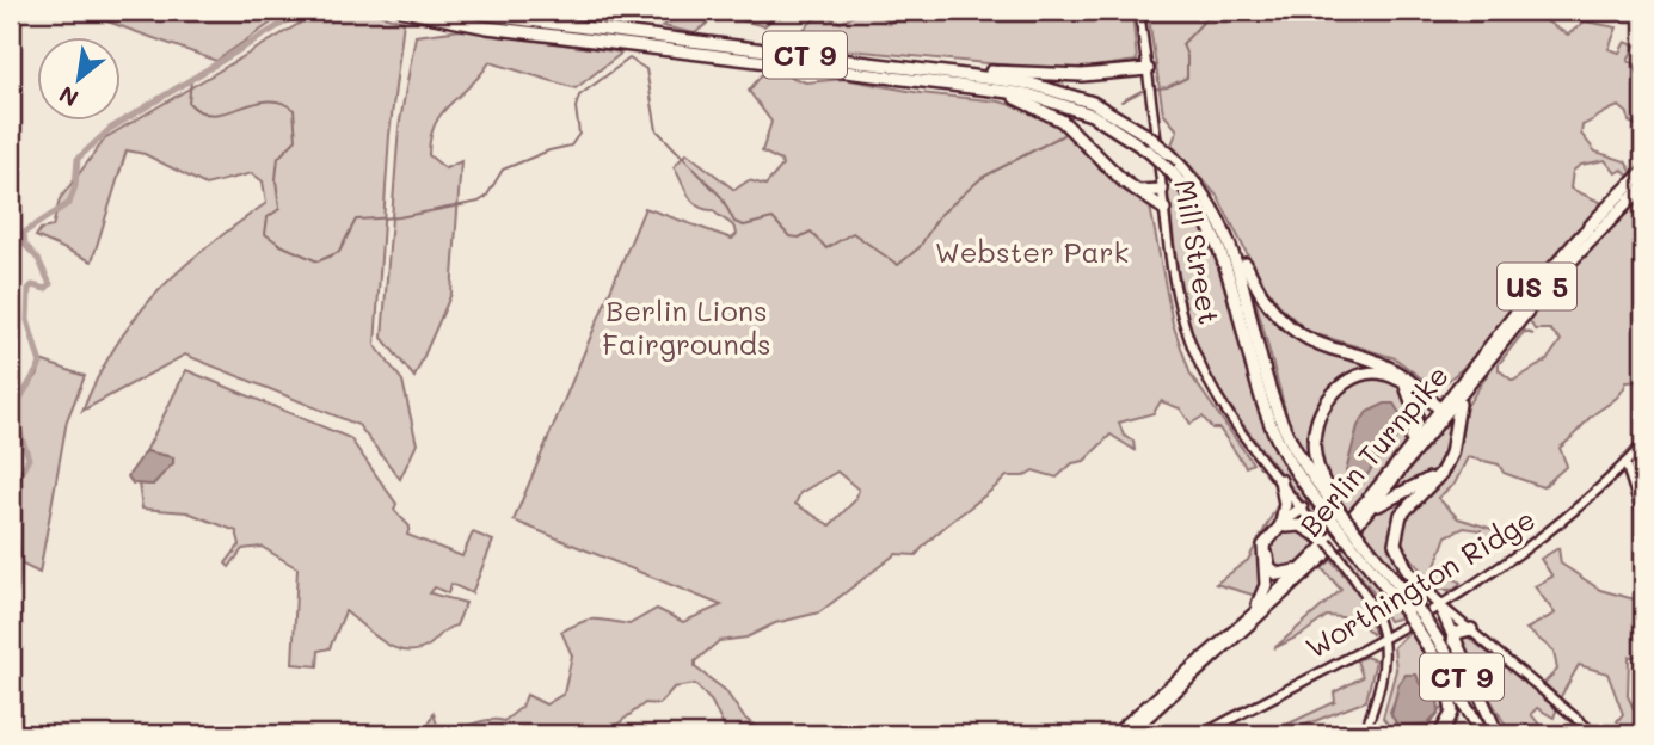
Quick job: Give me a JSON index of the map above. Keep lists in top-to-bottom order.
{
  "streets": {
    "highway": ["CT 9", "US 5", "Berlin Turnpike"],
    "main road": ["Mill Street", "Worthington Ridge"]
  },
  "crossings": [
    ["Mill Street", "Worthington Ridge"]
  ],
  "parks": ["Webster Park", "Berlin Lions Fairgrounds"],
  "north": "bottom left"
}
